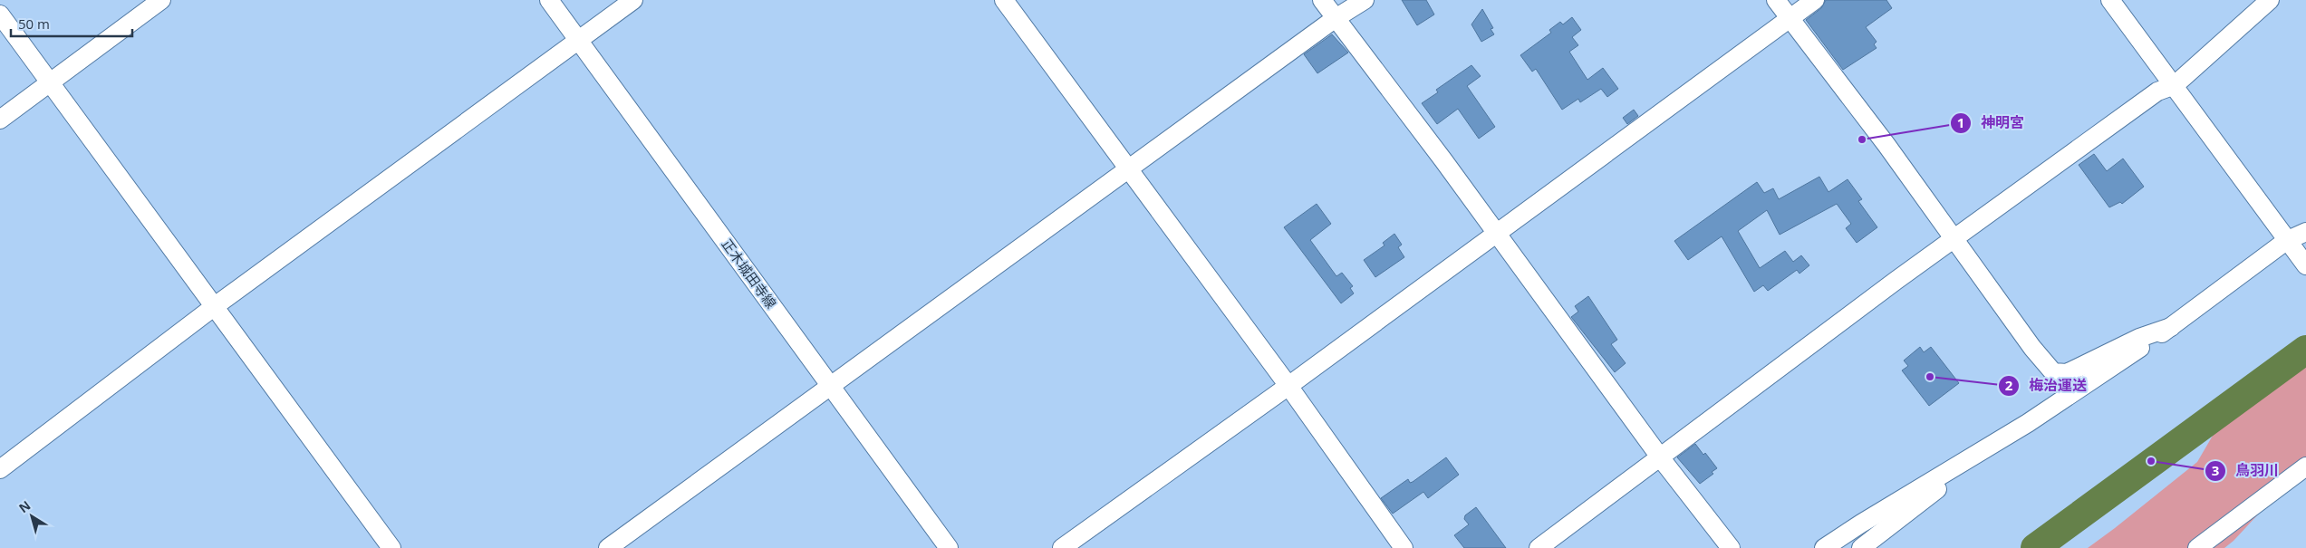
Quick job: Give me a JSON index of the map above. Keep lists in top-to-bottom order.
{
  "streets": {
    "street": ["正木城田寺線"]
  },
  "places": ["神明宮", "梅治運送", "鳥羽川"],
  "scale_bar": "50 m",
  "north": "top left"
}
